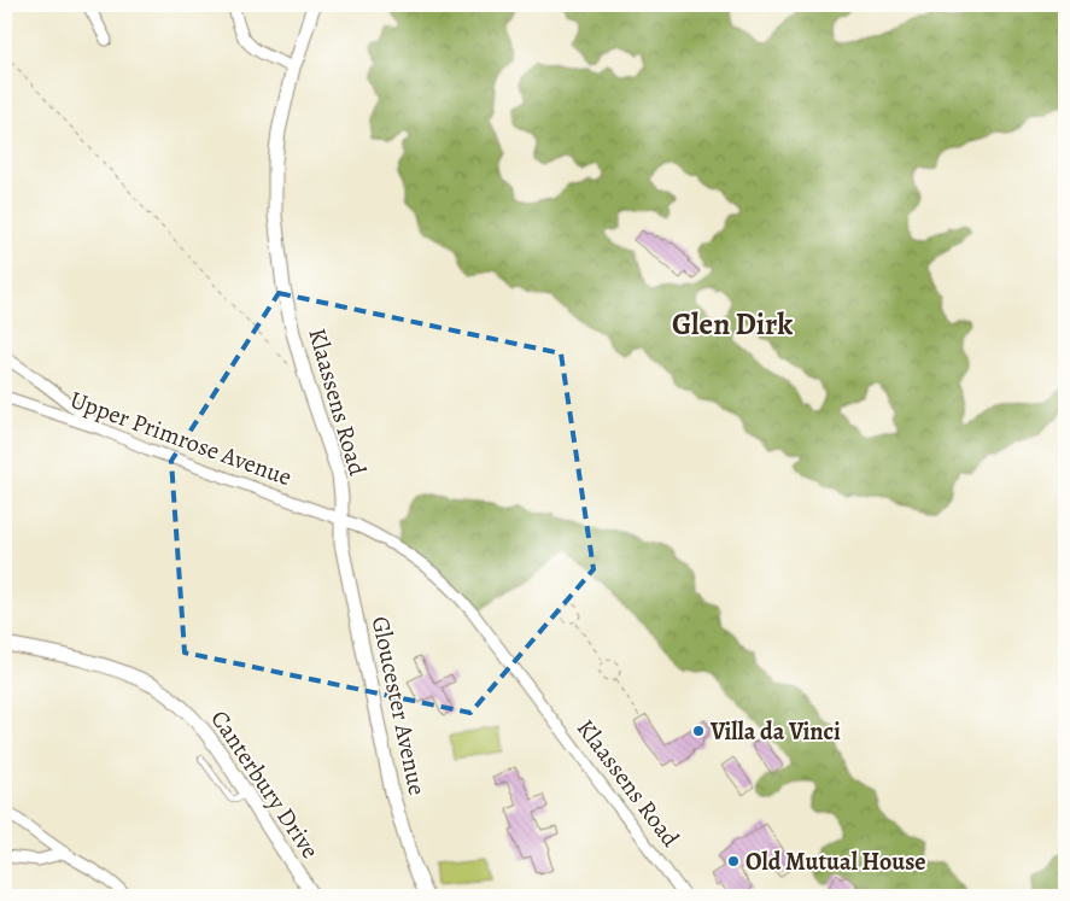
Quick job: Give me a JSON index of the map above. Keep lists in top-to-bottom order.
{
  "streets": {
    "street": [
      "Klaassens Road",
      "Upper Primrose Avenue",
      "Gloucester Avenue",
      "Canterbury Drive"
    ]
  },
  "crossings": [
    ["Klaassens Road", "Upper Primrose Avenue"],
    ["Klaassens Road", "Gloucester Avenue"],
    ["Upper Primrose Avenue", "Gloucester Avenue"]
  ],
  "districts": ["Glen Dirk"],
  "places": ["Villa da Vinci", "Old Mutual House"]
}
